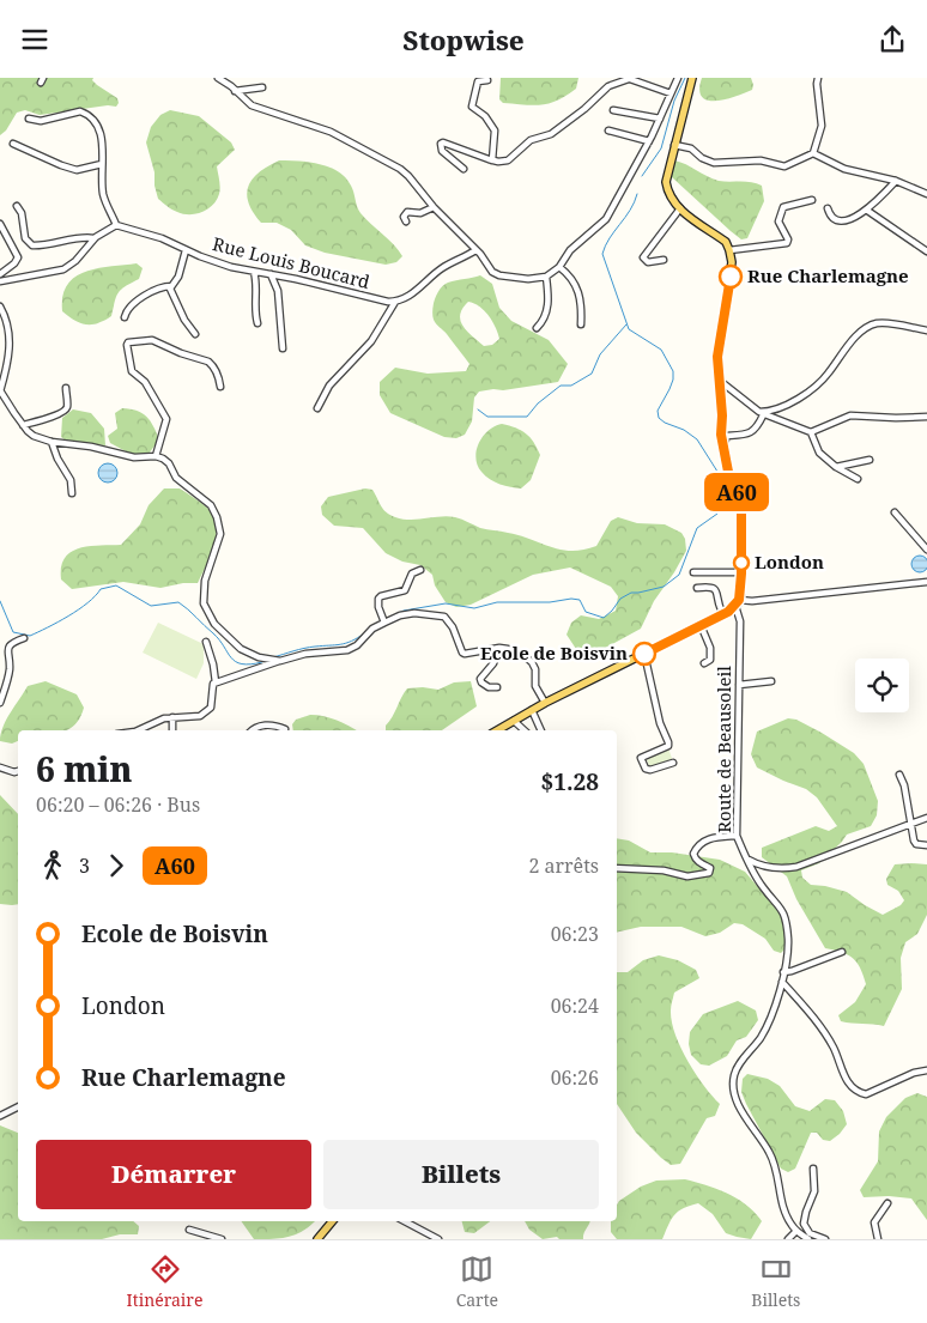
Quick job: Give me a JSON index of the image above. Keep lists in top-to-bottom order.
{
  "streets": {
    "street": ["Rue Louis Boucard", "Route de Beausoleil"]
  },
  "places": ["Rue Charlemagne", "London", "Ecole de Boisvin"],
  "lines": ["bus line A60"],
  "page": {
    "header": "Stopwise",
    "on_map": "A60",
    "heading": ["6 min", "06:20 – 06:26 · Bus", "$1.28"],
    "legs": ["3", "A60", "2 arrêts"],
    "list": [
      {
        "name": "Ecole de Boisvin",
        "value": "06:23"
      },
      {
        "name": "London",
        "value": "06:24"
      },
      {
        "name": "Rue Charlemagne",
        "value": "06:26"
      }
    ],
    "buttons": ["Démarrer", "Billets"],
    "tabs": ["Itinéraire", "Carte", "Billets"]
  }
}
